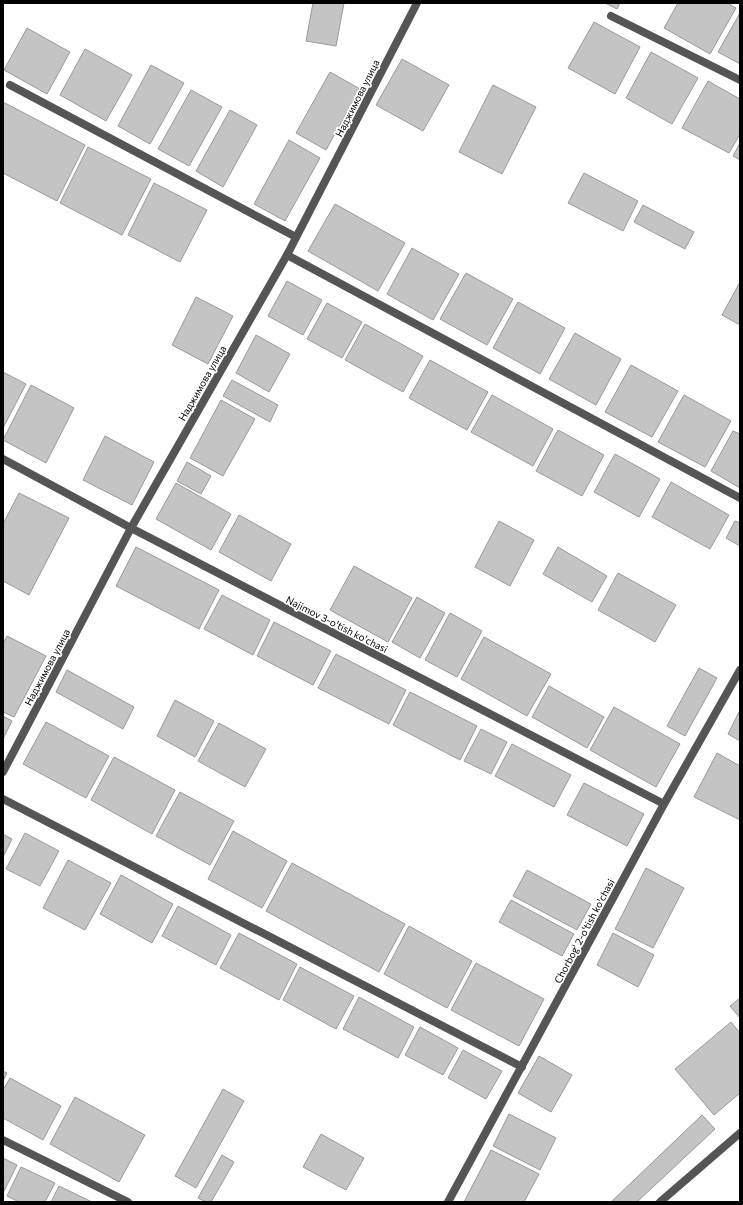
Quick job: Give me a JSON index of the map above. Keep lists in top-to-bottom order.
{
  "streets": {
    "street": ["Наджимова улица", "Najimov 3-o'tish ko'chasi", "Chorbog' 2-o'tish ko'chasi"]
  },
  "crossings": [
    ["Наджимова улица", "Najimov 3-o'tish ko'chasi"],
    ["Najimov 3-o'tish ko'chasi", "Chorbog' 2-o'tish ko'chasi"]
  ]
}
